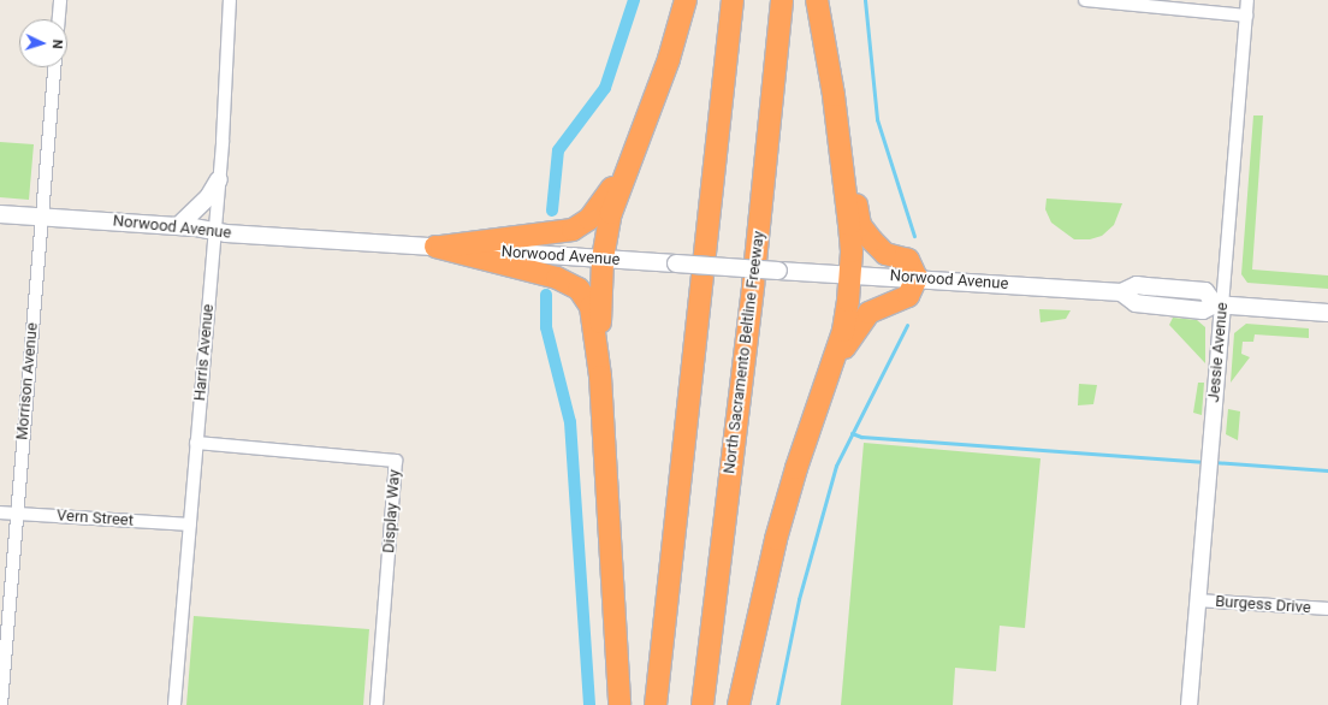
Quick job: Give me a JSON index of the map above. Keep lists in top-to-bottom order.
{
  "streets": {
    "highway": ["North Sacramento Beltline Freeway"],
    "main road": ["Norwood Avenue"],
    "street": [
      "Harris Avenue",
      "Jessie Avenue",
      "Morrison Avenue",
      "Display Way",
      "Vern Street",
      "Burgess Drive"
    ]
  },
  "crossings": [
    ["Norwood Avenue", "Harris Avenue"],
    ["Norwood Avenue", "Jessie Avenue"],
    ["Norwood Avenue", "Morrison Avenue"],
    ["Harris Avenue", "Display Way"],
    ["Harris Avenue", "Vern Street"],
    ["Jessie Avenue", "Burgess Drive"],
    ["Morrison Avenue", "Vern Street"]
  ],
  "north": "right"
}
